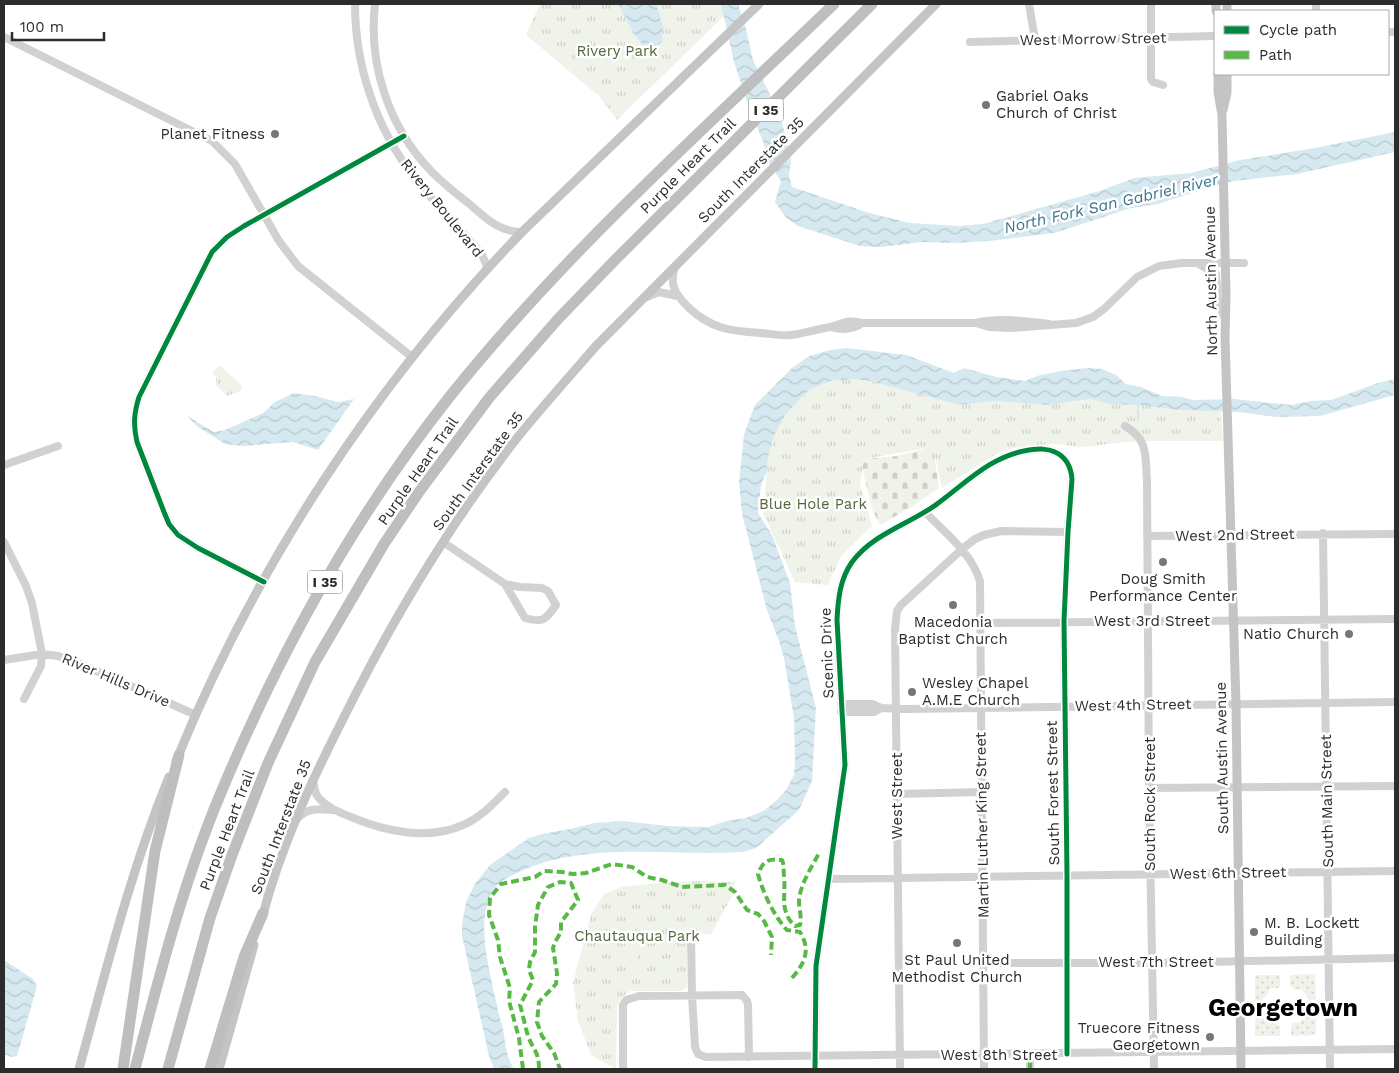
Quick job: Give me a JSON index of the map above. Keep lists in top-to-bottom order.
{
  "streets": {
    "highway": ["I 35", "Purple Heart Trail"],
    "main road": ["South Interstate 35", "North Austin Avenue", "South Austin Avenue"],
    "street": [
      "West Morrow Street",
      "Rivery Boulevard",
      "West 2nd Street",
      "West 3rd Street",
      "Scenic Drive",
      "River Hills Drive",
      "West 4th Street",
      "South Forest Street",
      "West Street",
      "South Main Street",
      "South Rock Street",
      "Martin Luther King Street",
      "West 6th Street",
      "West 7th Street",
      "West 8th Street"
    ]
  },
  "crossings": [
    ["North Austin Avenue", "South Austin Avenue"],
    ["West 2nd Street", "South Austin Avenue"],
    ["West 2nd Street", "South Main Street"],
    ["West 2nd Street", "South Rock Street"],
    ["West 3rd Street", "South Austin Avenue"],
    ["West 3rd Street", "South Forest Street"],
    ["West 3rd Street", "South Main Street"],
    ["West 3rd Street", "South Rock Street"],
    ["West 3rd Street", "Martin Luther King Street"],
    ["Scenic Drive", "West 4th Street"],
    ["Scenic Drive", "South Forest Street"],
    ["Scenic Drive", "Martin Luther King Street"],
    ["Scenic Drive", "West 6th Street"],
    ["Scenic Drive", "West 8th Street"],
    ["West 4th Street", "South Austin Avenue"],
    ["West 4th Street", "South Forest Street"],
    ["West 4th Street", "West Street"],
    ["West 4th Street", "South Main Street"],
    ["West 4th Street", "South Rock Street"],
    ["West 4th Street", "Martin Luther King Street"],
    ["South Austin Avenue", "West 6th Street"],
    ["South Austin Avenue", "West 7th Street"],
    ["South Austin Avenue", "West 8th Street"],
    ["South Forest Street", "West 6th Street"],
    ["South Forest Street", "West 7th Street"],
    ["South Forest Street", "West 8th Street"],
    ["West Street", "Martin Luther King Street"],
    ["West Street", "West 6th Street"],
    ["West Street", "West 8th Street"],
    ["South Main Street", "West 6th Street"],
    ["South Main Street", "West 7th Street"],
    ["South Main Street", "West 8th Street"],
    ["South Rock Street", "West 6th Street"],
    ["South Rock Street", "West 7th Street"],
    ["South Rock Street", "West 8th Street"],
    ["Martin Luther King Street", "West 6th Street"],
    ["Martin Luther King Street", "West 7th Street"],
    ["Martin Luther King Street", "West 8th Street"]
  ],
  "districts": ["Georgetown"],
  "water": ["North Fork San Gabriel River"],
  "parks": ["Rivery Park", "Blue Hole Park", "Chautauqua Park"],
  "places": [
    "Gabriel Oaks Church of Christ",
    "Planet Fitness",
    "Doug Smith Performance Center",
    "Macedonia Baptist Church",
    "Natio Church",
    "Wesley Chapel A.M.E Church",
    "M. B. Lockett Building",
    "St Paul United Methodist Church",
    "Truecore Fitness Georgetown"
  ],
  "legend": ["Cycle path", "Path"],
  "scale_bar": "100 m"
}
